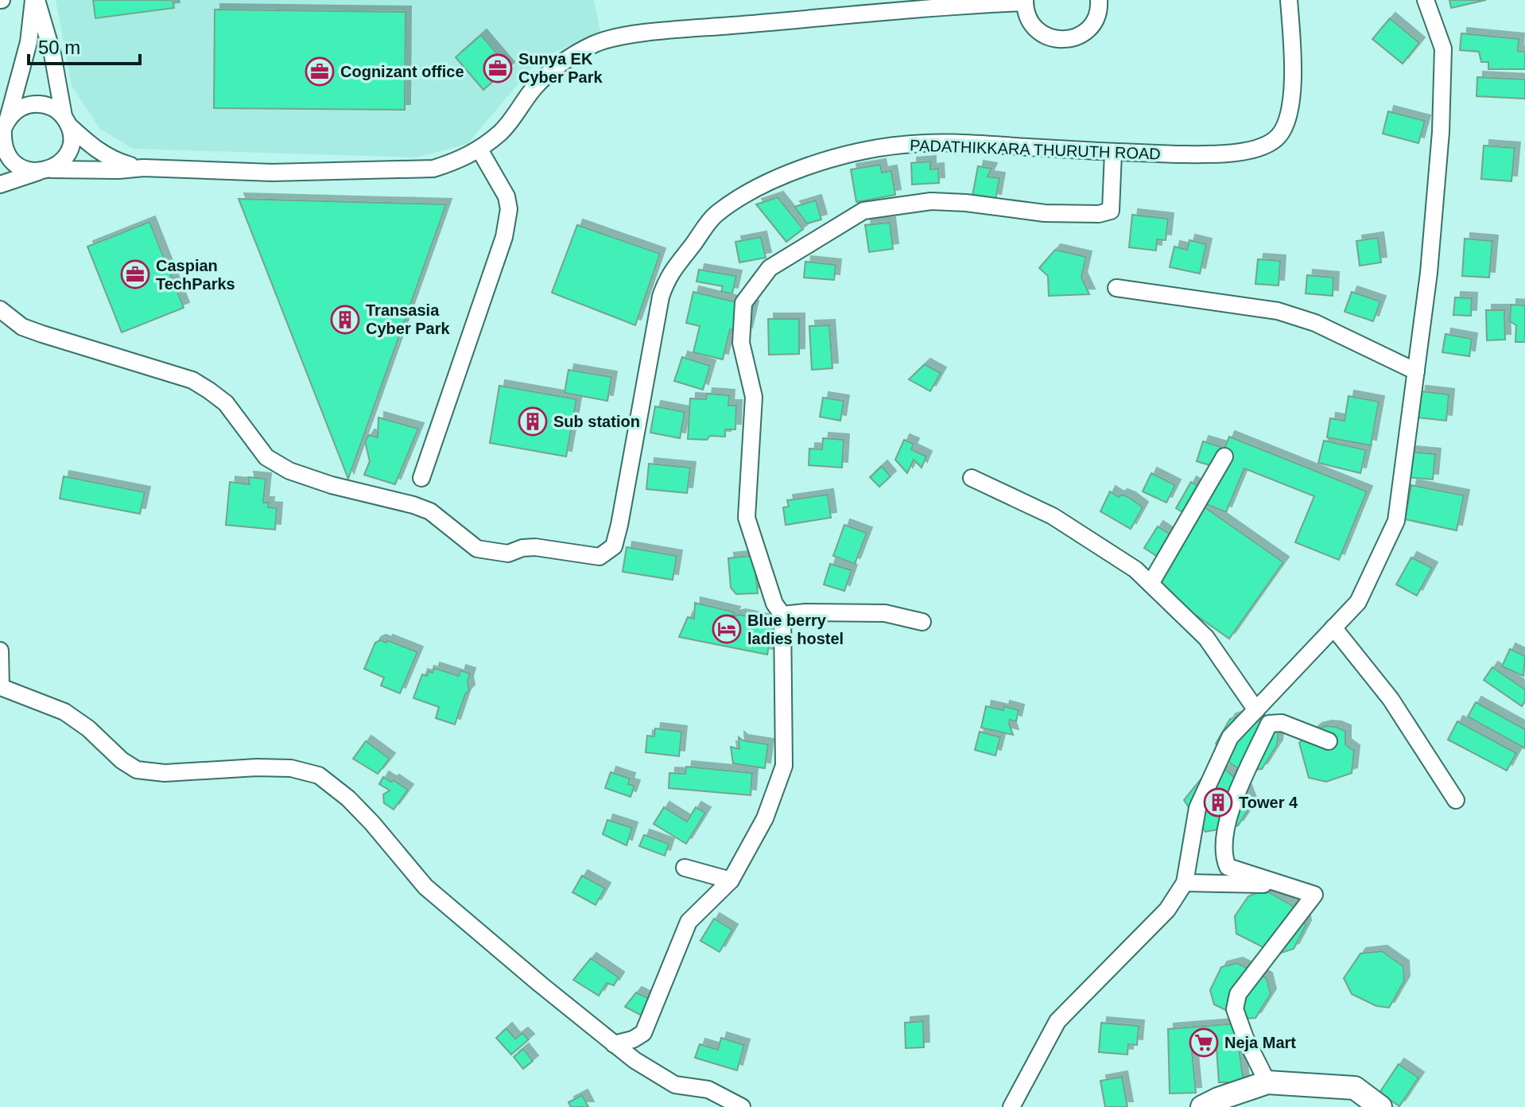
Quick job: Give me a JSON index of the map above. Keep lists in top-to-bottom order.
{
  "streets": {
    "street": ["PADATHIKKARA THURUTH ROAD"]
  },
  "places": {
    "office": ["Sunya EK Cyber Park", "Cognizant office", "Caspian TechParks"],
    "building": ["Transasia Cyber Park", "Sub station", "Tower 4"],
    "hotel": ["Blue berry ladies hostel"],
    "supermarket": ["Neja Mart"]
  },
  "scale_bar": "50 m"
}
